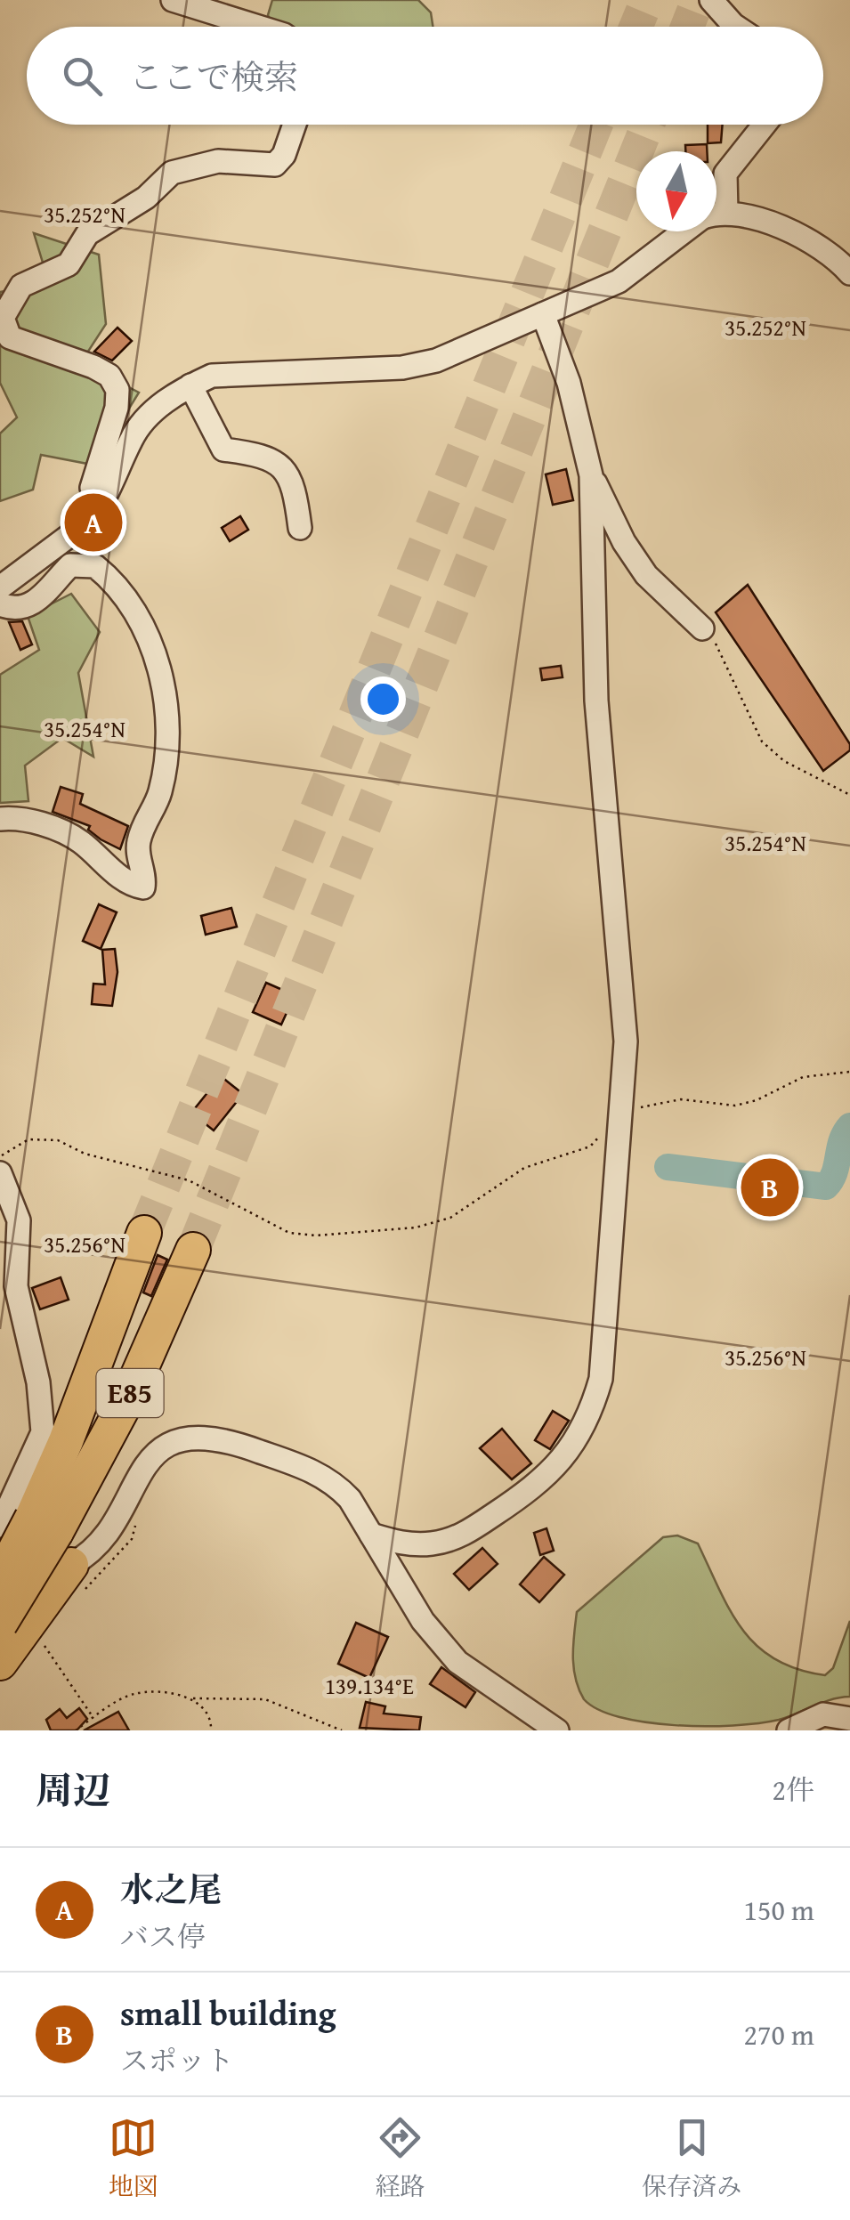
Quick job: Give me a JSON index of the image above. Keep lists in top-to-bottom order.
{
  "streets": {
    "highway": ["E85"]
  },
  "north": "bottom",
  "page": {
    "search": "ここで検索",
    "pins": ["A", "B"],
    "heading": ["周辺", "2件"],
    "list": [
      {
        "mark": "A",
        "name": "水之尾",
        "note": "バス停",
        "value": "150 m"
      },
      {
        "mark": "B",
        "name": "small building",
        "note": "スポット",
        "value": "270 m"
      }
    ],
    "nav": ["地図", "経路", "保存済み"]
  },
  "coordinates": [
    "35.252°N",
    "35.254°N",
    "35.256°N",
    "139.134°E"
  ]
}
